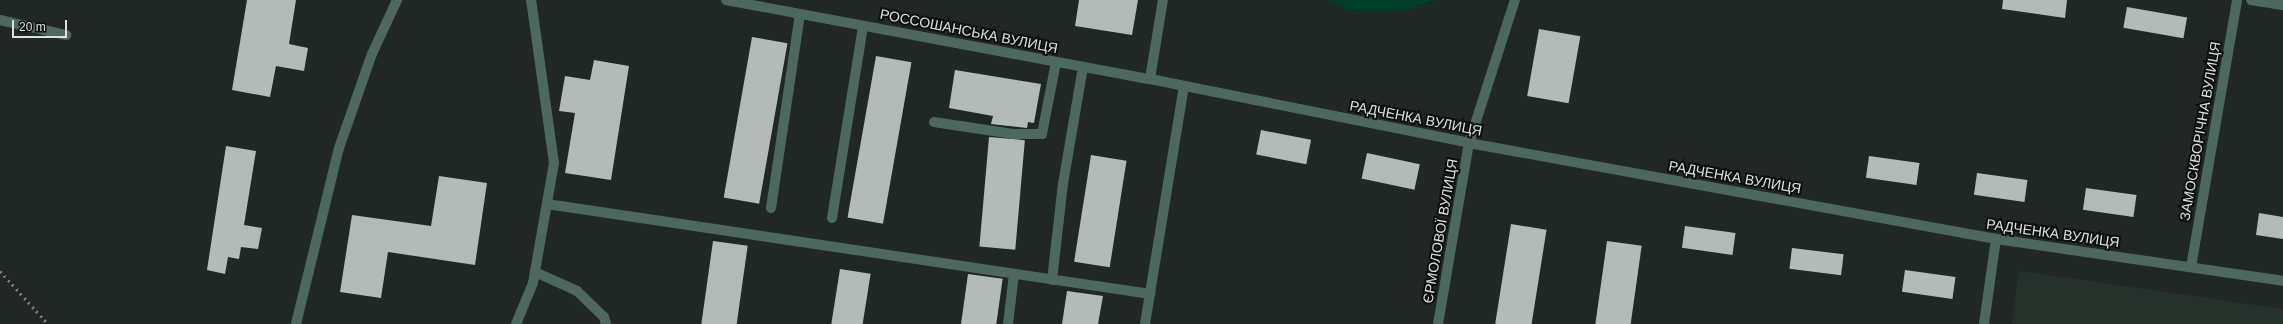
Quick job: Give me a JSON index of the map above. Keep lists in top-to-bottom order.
{
  "streets": {
    "street": [
      "РОССОШАНСЬКА ВУЛИЦЯ",
      "РАДЧЕНКА ВУЛИЦЯ",
      "ЗАМОСКВОРІЧНА ВУЛИЦЯ",
      "ЄРМОЛОВОЇ ВУЛИЦЯ"
    ]
  },
  "crossings": [
    ["РОССОШАНСЬКА ВУЛИЦЯ", "РАДЧЕНКА ВУЛИЦЯ"],
    ["РАДЧЕНКА ВУЛИЦЯ", "ЗАМОСКВОРІЧНА ВУЛИЦЯ"],
    ["РАДЧЕНКА ВУЛИЦЯ", "ЄРМОЛОВОЇ ВУЛИЦЯ"]
  ],
  "scale_bar": "20 m"
}
